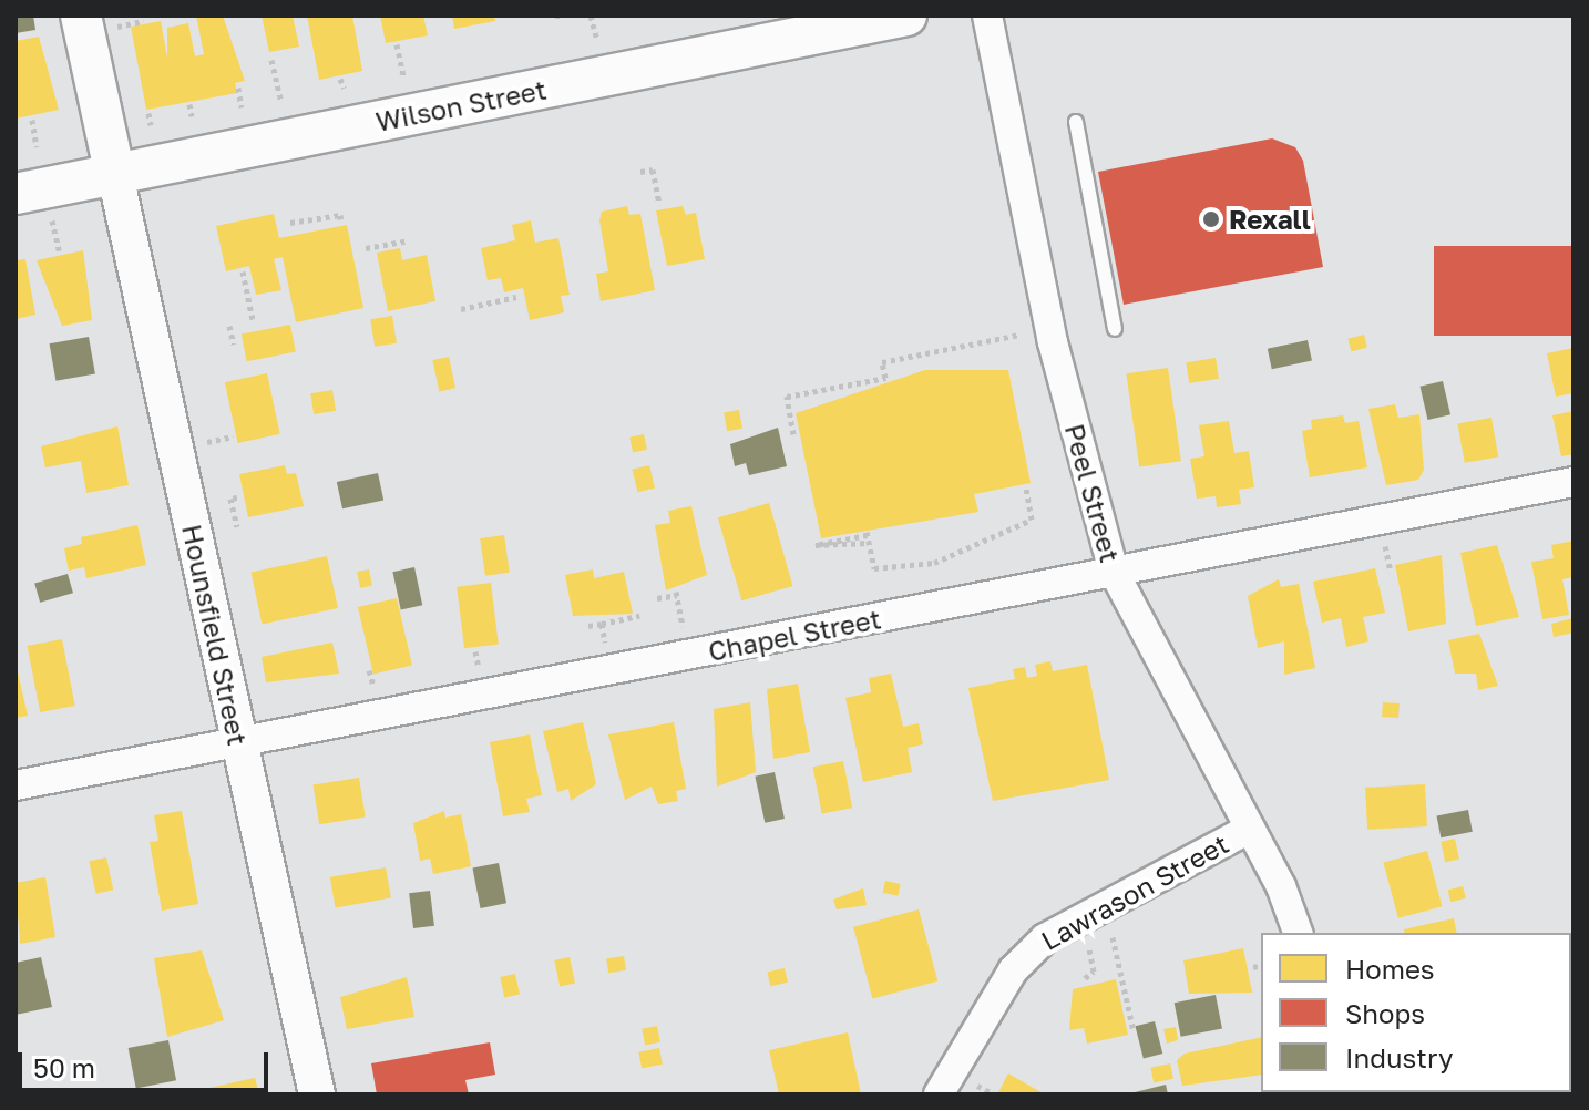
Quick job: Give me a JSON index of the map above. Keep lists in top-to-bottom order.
{
  "streets": {
    "main road": ["Wilson Street"],
    "street": [
      "Peel Street",
      "Hounsfield Street",
      "Chapel Street",
      "Lawrason Street"
    ]
  },
  "crossings": [
    ["Wilson Street", "Hounsfield Street"],
    ["Peel Street", "Chapel Street"],
    ["Peel Street", "Lawrason Street"],
    ["Hounsfield Street", "Chapel Street"]
  ],
  "places": ["Rexall"],
  "legend": ["Homes", "Shops", "Industry"],
  "scale_bar": "50 m"
}
